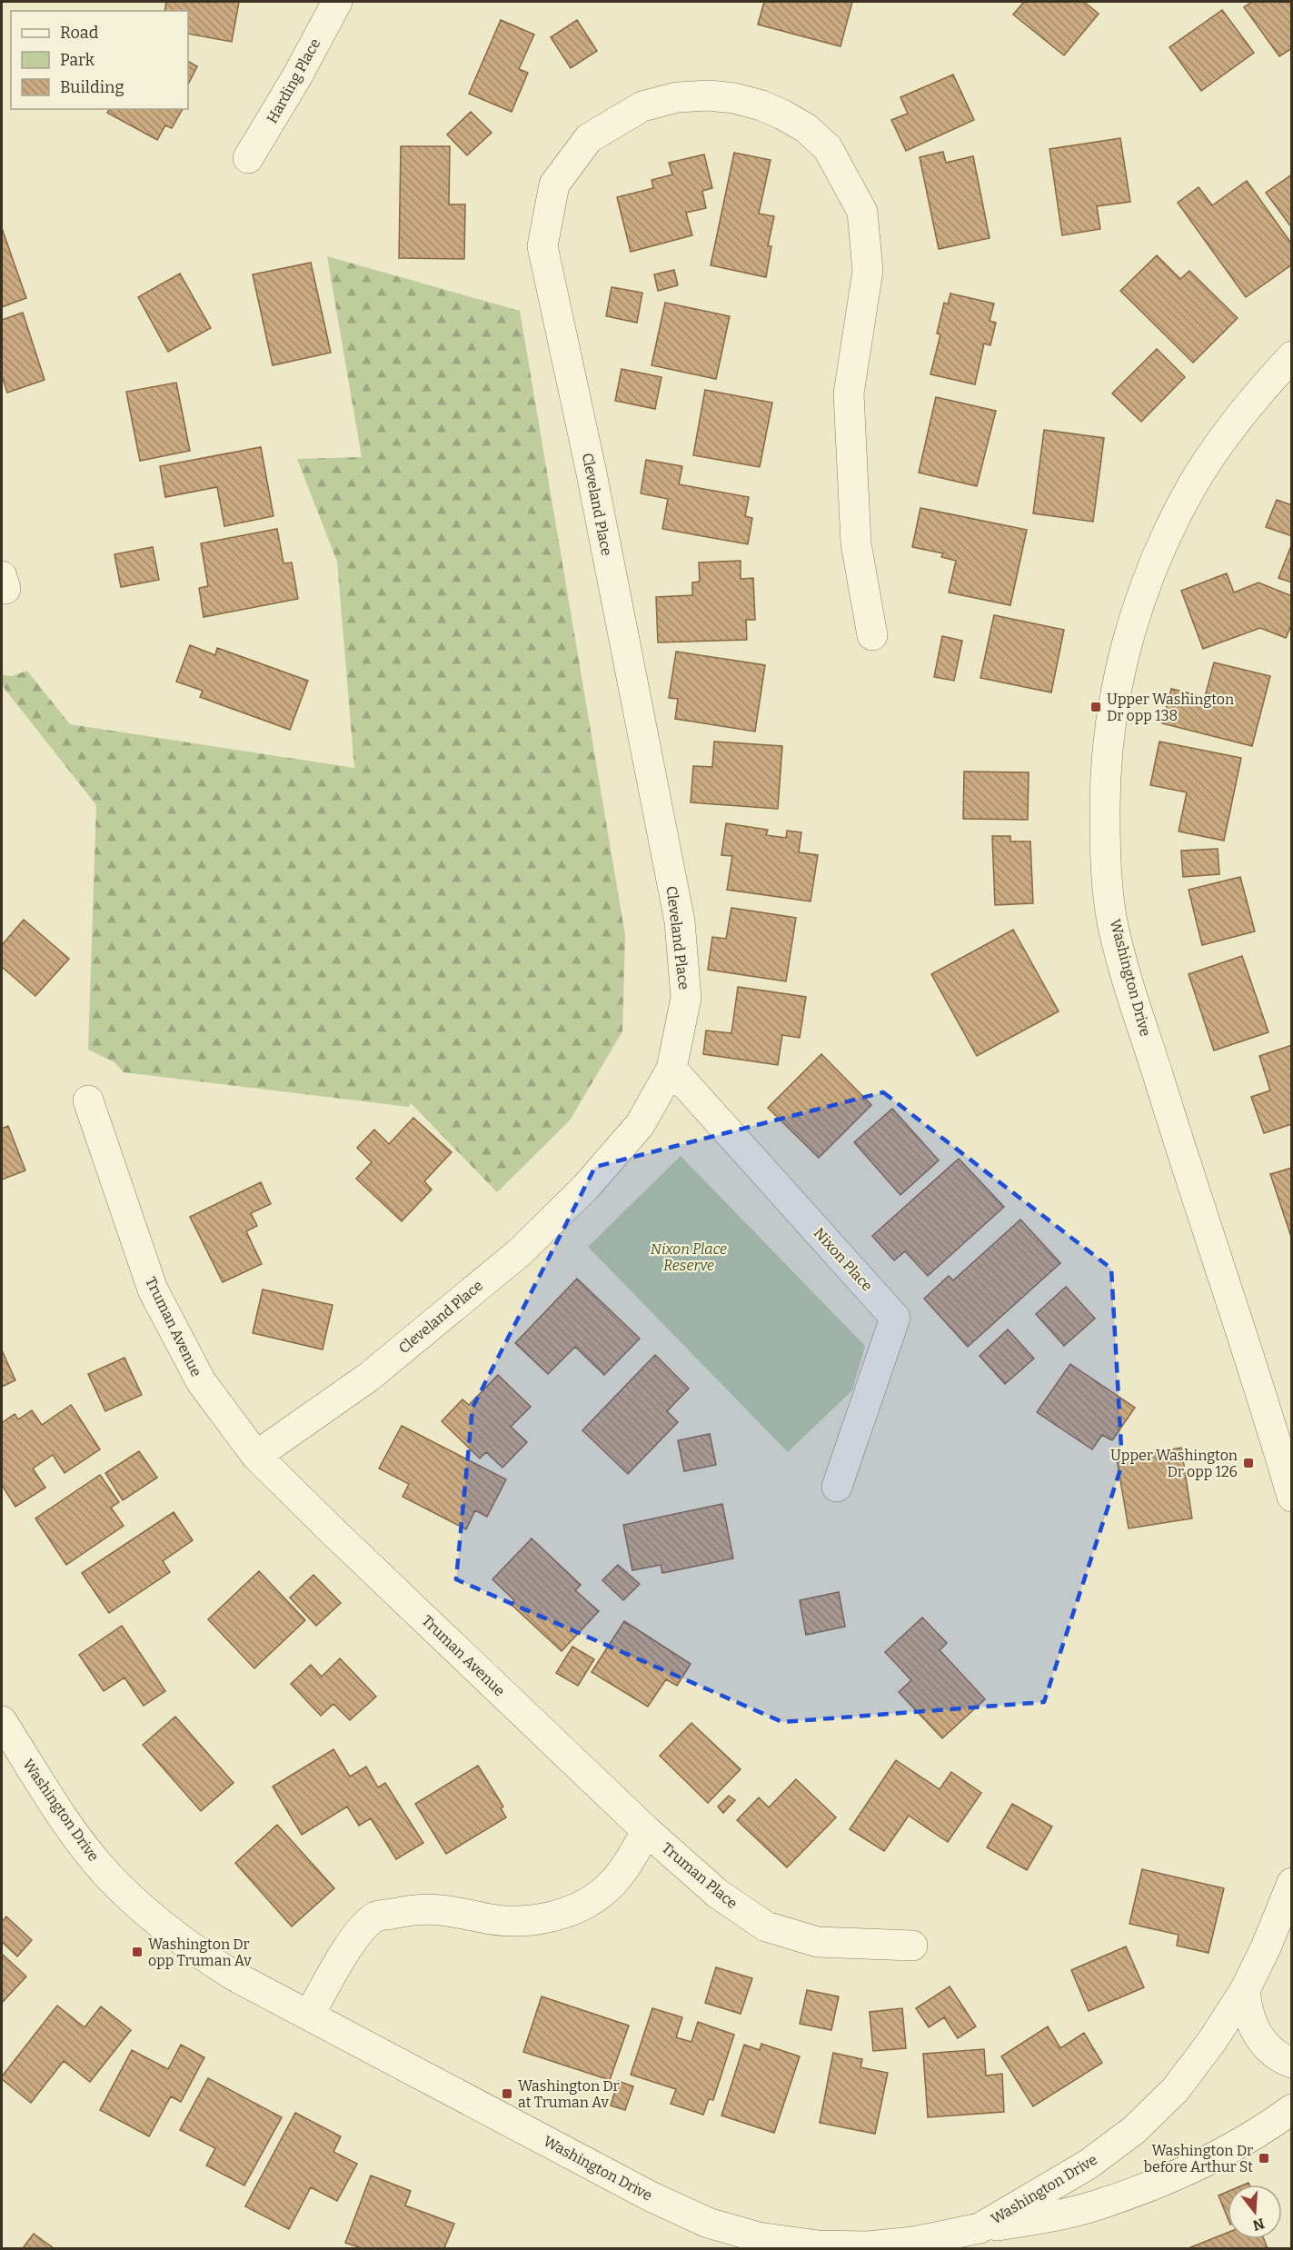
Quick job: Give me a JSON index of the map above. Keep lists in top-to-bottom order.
{
  "streets": {
    "street": [
      "Harding Place",
      "Cleveland Place",
      "Washington Drive",
      "Nixon Place",
      "Truman Avenue",
      "Truman Place"
    ]
  },
  "crossings": [
    ["Cleveland Place", "Nixon Place"],
    ["Cleveland Place", "Truman Avenue"],
    ["Truman Avenue", "Truman Place"]
  ],
  "parks": ["Nixon Place Reserve"],
  "places": {
    "transit": [
      "Upper Washington Dr opp 138",
      "Upper Washington Dr opp 126",
      "Washington Dr opp Truman Av",
      "Washington Dr at Truman Av",
      "Washington Dr before Arthur St"
    ]
  },
  "legend": ["Road", "Park", "Building"],
  "north": "bottom"
}
